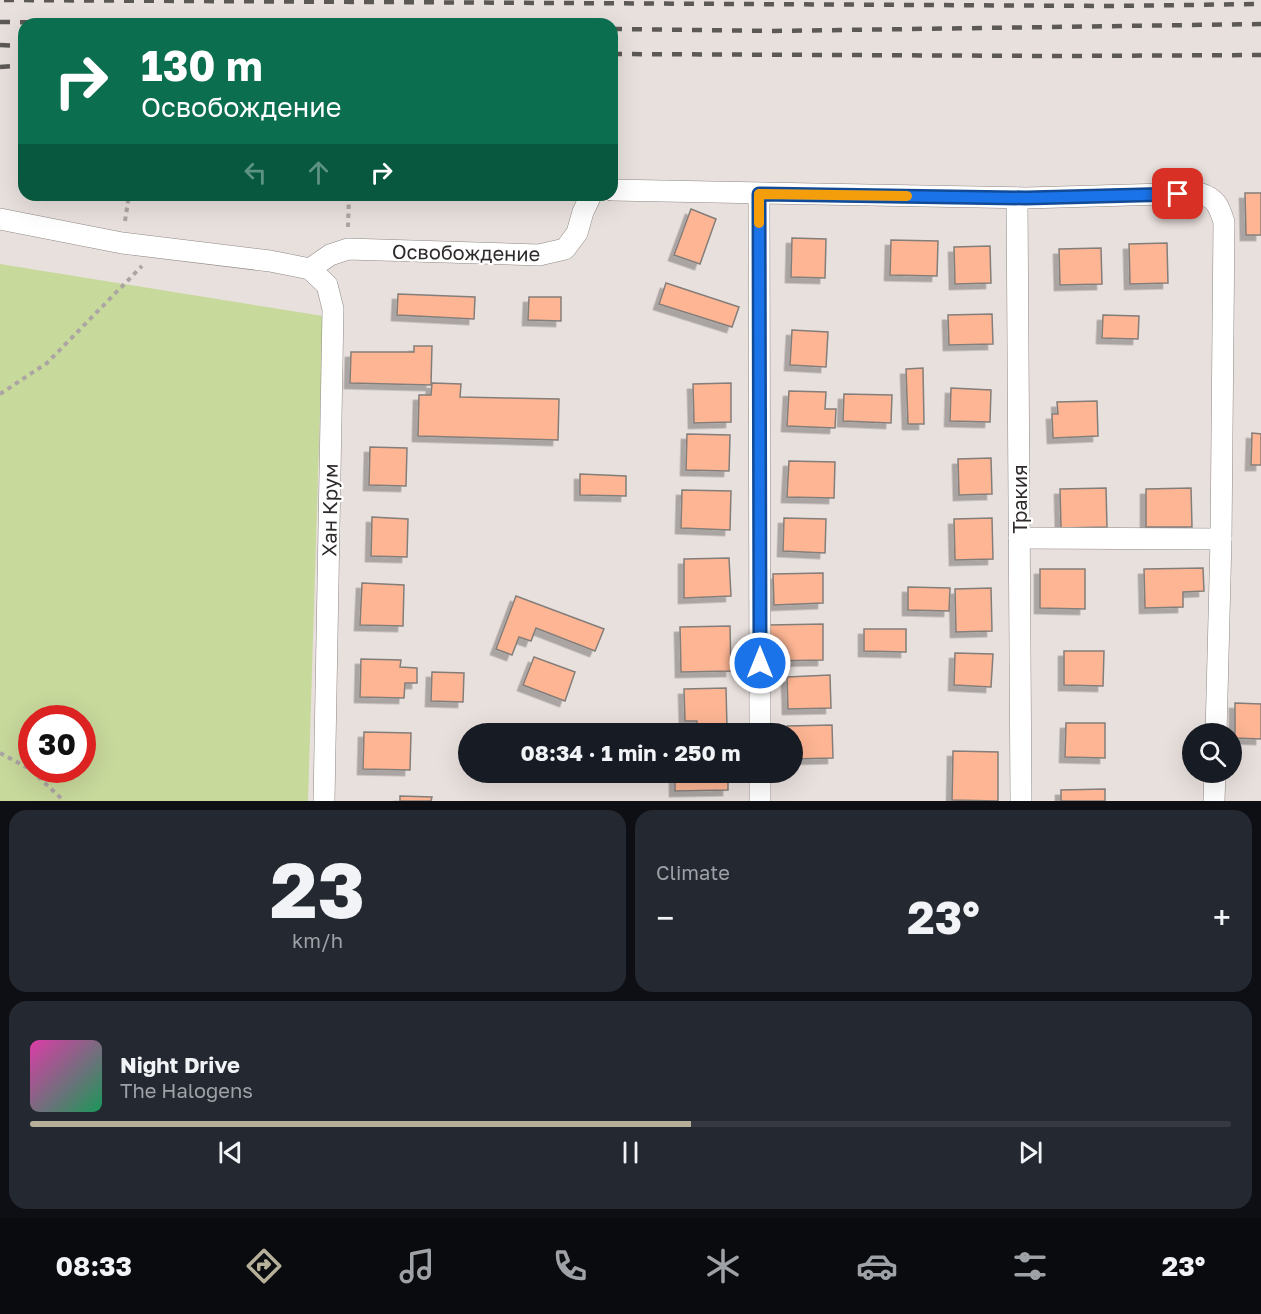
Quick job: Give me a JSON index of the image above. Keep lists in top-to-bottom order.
{
  "streets": {
    "street": ["Освобождение", "Тракия", "Хан Крум"]
  },
  "crossings": [
    ["Освобождение", "Хан Крум"]
  ],
  "page": {
    "turn": ["130 m", "Освобождение"],
    "limit": "30",
    "trip": "08:34 · 1 min · 250 m",
    "tile": [
      ["23", "km/h"],
      "Climate"
    ],
    "heat": ["−", "23°", "+"],
    "song": ["Night Drive", "The Halogens"],
    "tabs": ["08:33", "23°"]
  }
}
